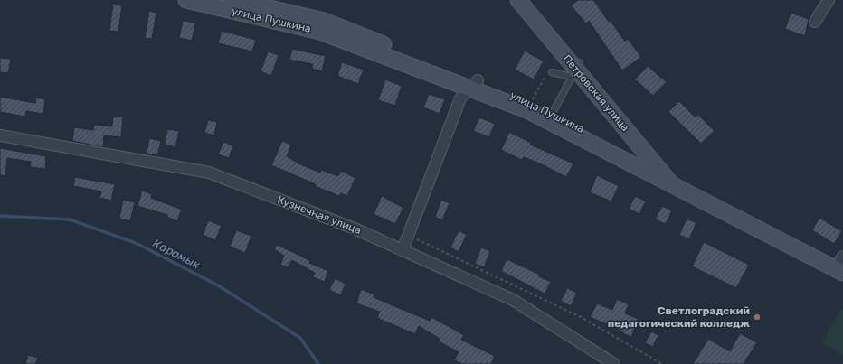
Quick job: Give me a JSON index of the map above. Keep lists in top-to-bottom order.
{
  "streets": {
    "street": ["улица Пушкина", "Петровская улица", "Кузнечная улица"]
  },
  "crossings": [
    ["улица Пушкина", "Петровская улица"]
  ],
  "water": ["Карамык"],
  "places": ["Светлоградский педагогический колледж"]
}
